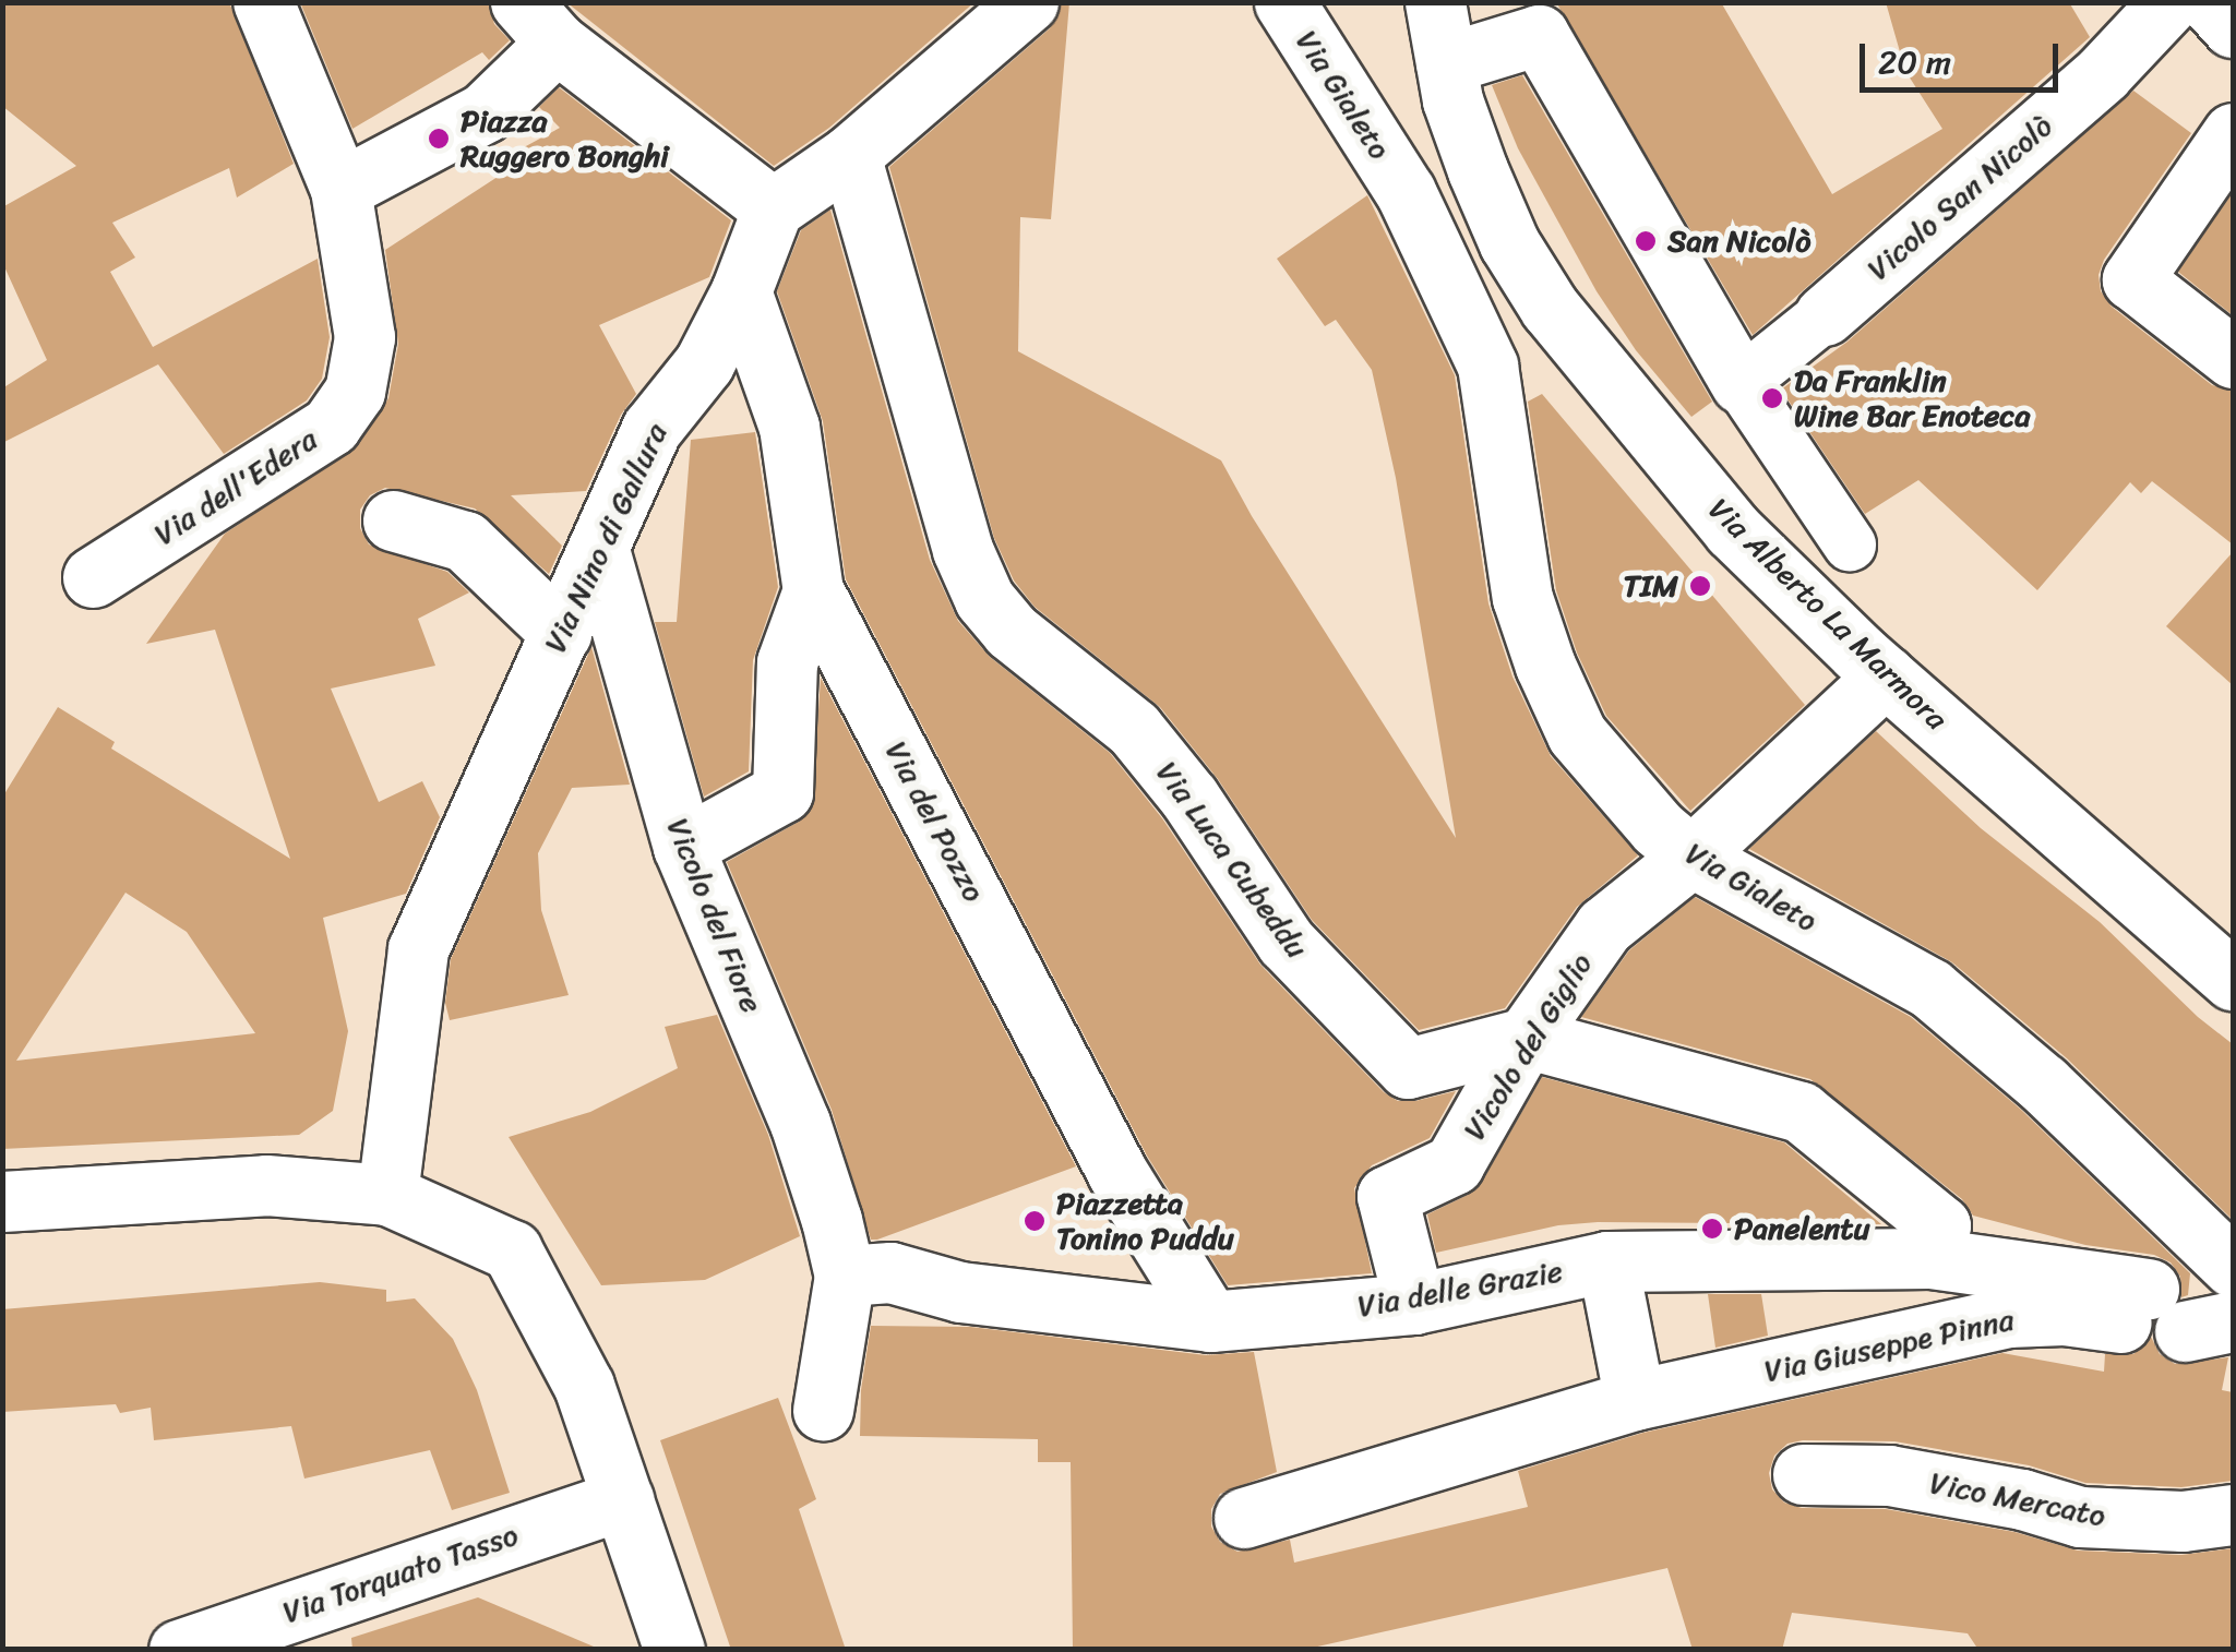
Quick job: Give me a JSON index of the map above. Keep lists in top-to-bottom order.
{
  "streets": {
    "street": [
      "Via Gialeto",
      "Vicolo San Nicolò",
      "Via dell'Edera",
      "Via Nino di Gallura",
      "Via Alberto La Marmora",
      "Via del Pozzo",
      "Via Luca Cubeddu",
      "Vicolo del Fiore",
      "Vicolo del Giglio",
      "Via delle Grazie",
      "Via Giuseppe Pinna",
      "Vico Mercato",
      "Via Torquato Tasso"
    ]
  },
  "crossings": [
    ["Via Gialeto", "Vicolo del Giglio"],
    ["Via Gialeto", "Via delle Grazie"],
    ["Via Gialeto", "Via Giuseppe Pinna"],
    ["Via Nino di Gallura", "Via del Pozzo"],
    ["Via Nino di Gallura", "Vicolo del Fiore"],
    ["Via Alberto La Marmora", "Vicolo del Giglio"],
    ["Via del Pozzo", "Via delle Grazie"],
    ["Via Luca Cubeddu", "Vicolo del Giglio"],
    ["Via Luca Cubeddu", "Via delle Grazie"],
    ["Vicolo del Fiore", "Via delle Grazie"],
    ["Vicolo del Giglio", "Via delle Grazie"],
    ["Via delle Grazie", "Via Giuseppe Pinna"]
  ],
  "places": [
    "Piazza Ruggero Bonghi",
    "San Nicolò",
    "Da Franklin Wine Bar Enoteca",
    "TIM",
    "Piazzetta Tonino Puddu",
    "Panelentu"
  ],
  "scale_bar": "20 m"
}
